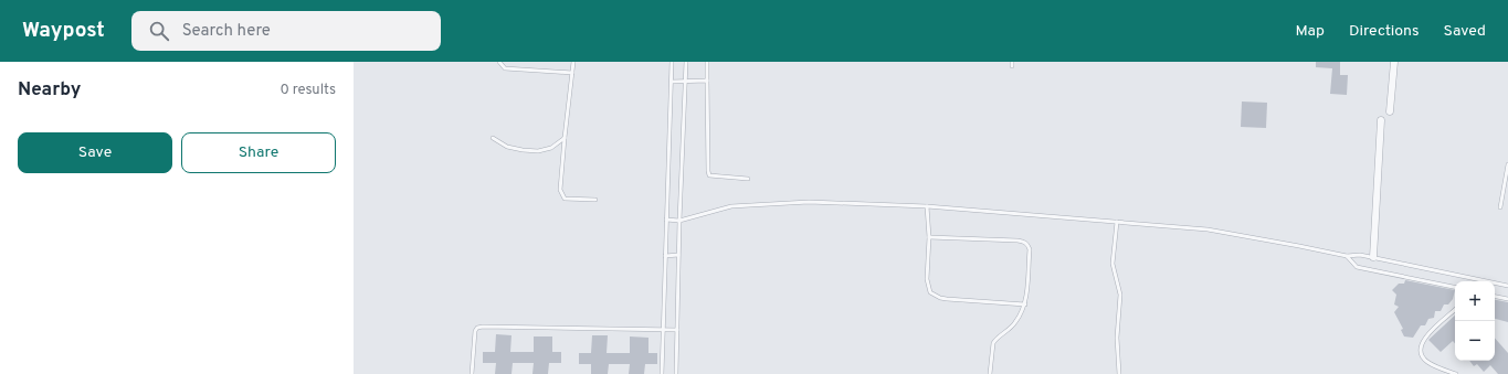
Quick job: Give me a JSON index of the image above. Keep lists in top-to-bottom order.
{
  "page": {
    "header": "Waypost",
    "search": "Search here",
    "nav": ["Map", "Directions", "Saved"],
    "heading": ["Nearby", "0 results"],
    "buttons": ["Save", "Share"],
    "map_buttons": ["+", "−"]
  }
}
